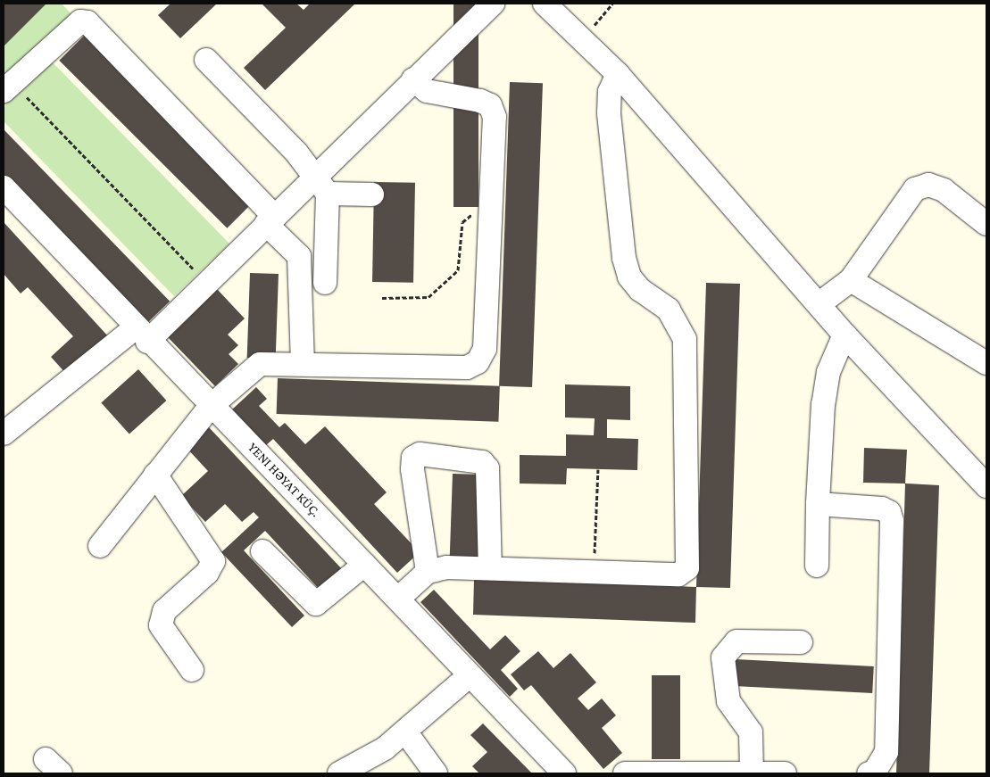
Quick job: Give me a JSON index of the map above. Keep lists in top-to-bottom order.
{
  "streets": {
    "street": ["YENI HƏYAT KÜÇ."]
  }
}
